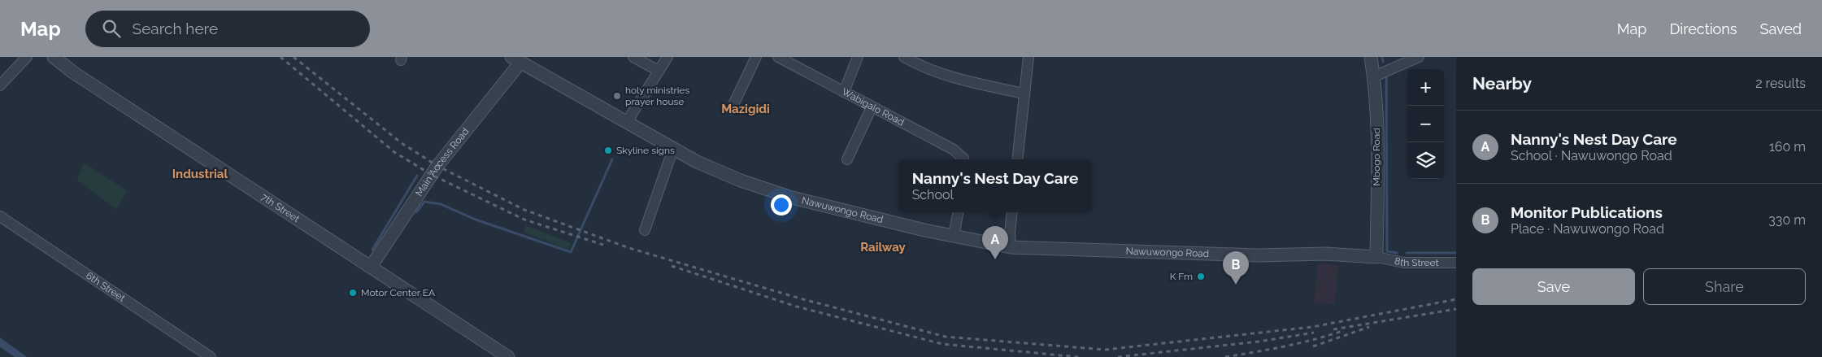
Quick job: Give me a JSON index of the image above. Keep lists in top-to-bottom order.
{
  "streets": {
    "street": [
      "Wabigalo Road",
      "Mbogo Road",
      "Main Access Road",
      "7th Street",
      "Nawuwongo Road",
      "8th Street",
      "6th Street"
    ]
  },
  "crossings": [
    ["Mbogo Road", "Nawuwongo Road"],
    ["Mbogo Road", "8th Street"],
    ["Main Access Road", "7th Street"],
    ["Main Access Road", "Nawuwongo Road"],
    ["Nawuwongo Road", "8th Street"]
  ],
  "districts": ["Mazigidi", "Industrial", "Railway"],
  "places": [
    "holy ministries prayer house",
    "Skyline signs",
    "K Fm",
    "Motor Center EA"
  ],
  "page": {
    "header": "Map",
    "search": "Search here",
    "nav": ["Map", "Directions", "Saved"],
    "heading": ["Nearby", "2 results"],
    "map_buttons": ["+", "−"],
    "list": [
      {
        "mark": "A",
        "name": "Nanny's Nest Day Care",
        "note": "School · Nawuwongo Road",
        "value": "160 m"
      },
      {
        "mark": "B",
        "name": "Monitor Publications",
        "note": "Place · Nawuwongo Road",
        "value": "330 m"
      }
    ],
    "popup": ["Nanny's Nest Day Care", "School"],
    "pins": ["A", "B"],
    "buttons": ["Save", "Share"]
  }
}
